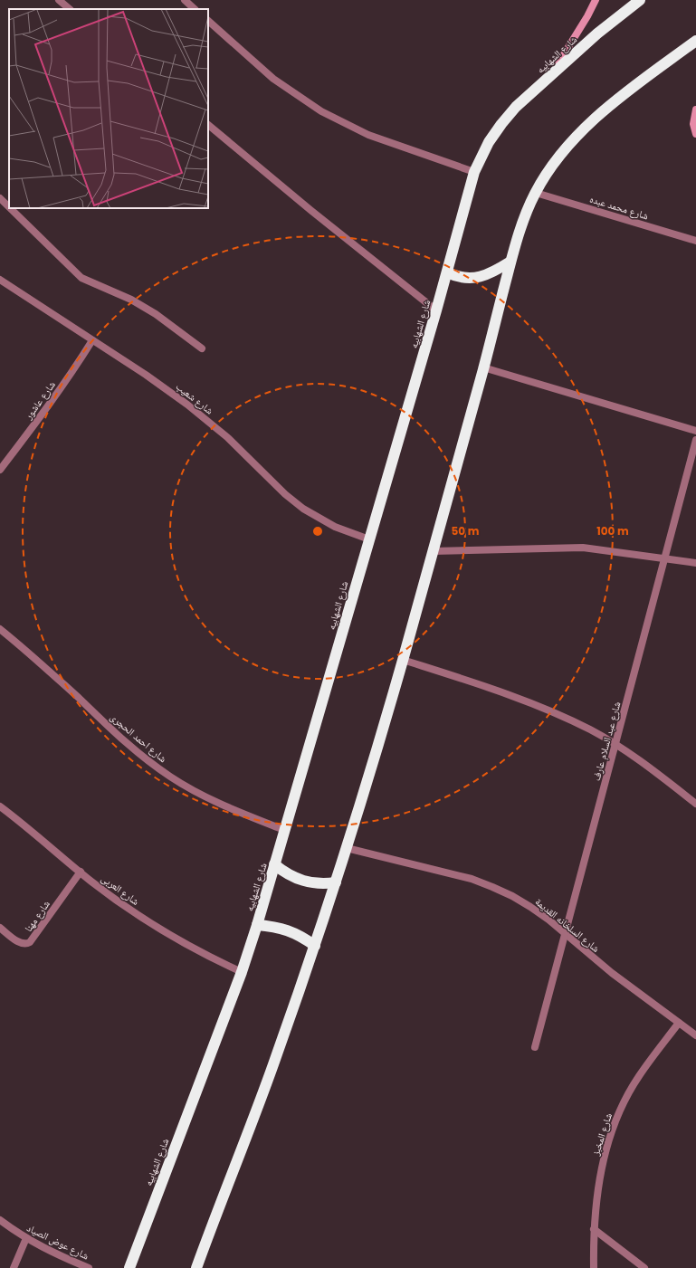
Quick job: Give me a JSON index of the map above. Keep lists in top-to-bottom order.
{
  "streets": {
    "highway": ["شارع الشهابيه"],
    "street": [
      "شارع محمد عبده",
      "شارع شعيب",
      "شارع عاشور",
      "شارع احمد الحجرى",
      "شارع عبد السلام عارف",
      "شارع العربى",
      "شارع مهنا",
      "شارع السلخانه القديمة",
      "شارع المخبز",
      "شارع عوض الصياد"
    ]
  },
  "crossings": [
    ["شارع الشهابيه", "شارع شعيب"],
    ["شارع الشهابيه", "شارع احمد الحجرى"],
    ["شارع الشهابيه", "شارع العربى"],
    ["شارع شعيب", "شارع عاشور"],
    ["شارع عبد السلام عارف", "شارع السلخانه القديمة"],
    ["شارع العربى", "شارع مهنا"],
    ["شارع السلخانه القديمة", "شارع المخبز"]
  ],
  "rings": ["50 m", "100 m"]
}
